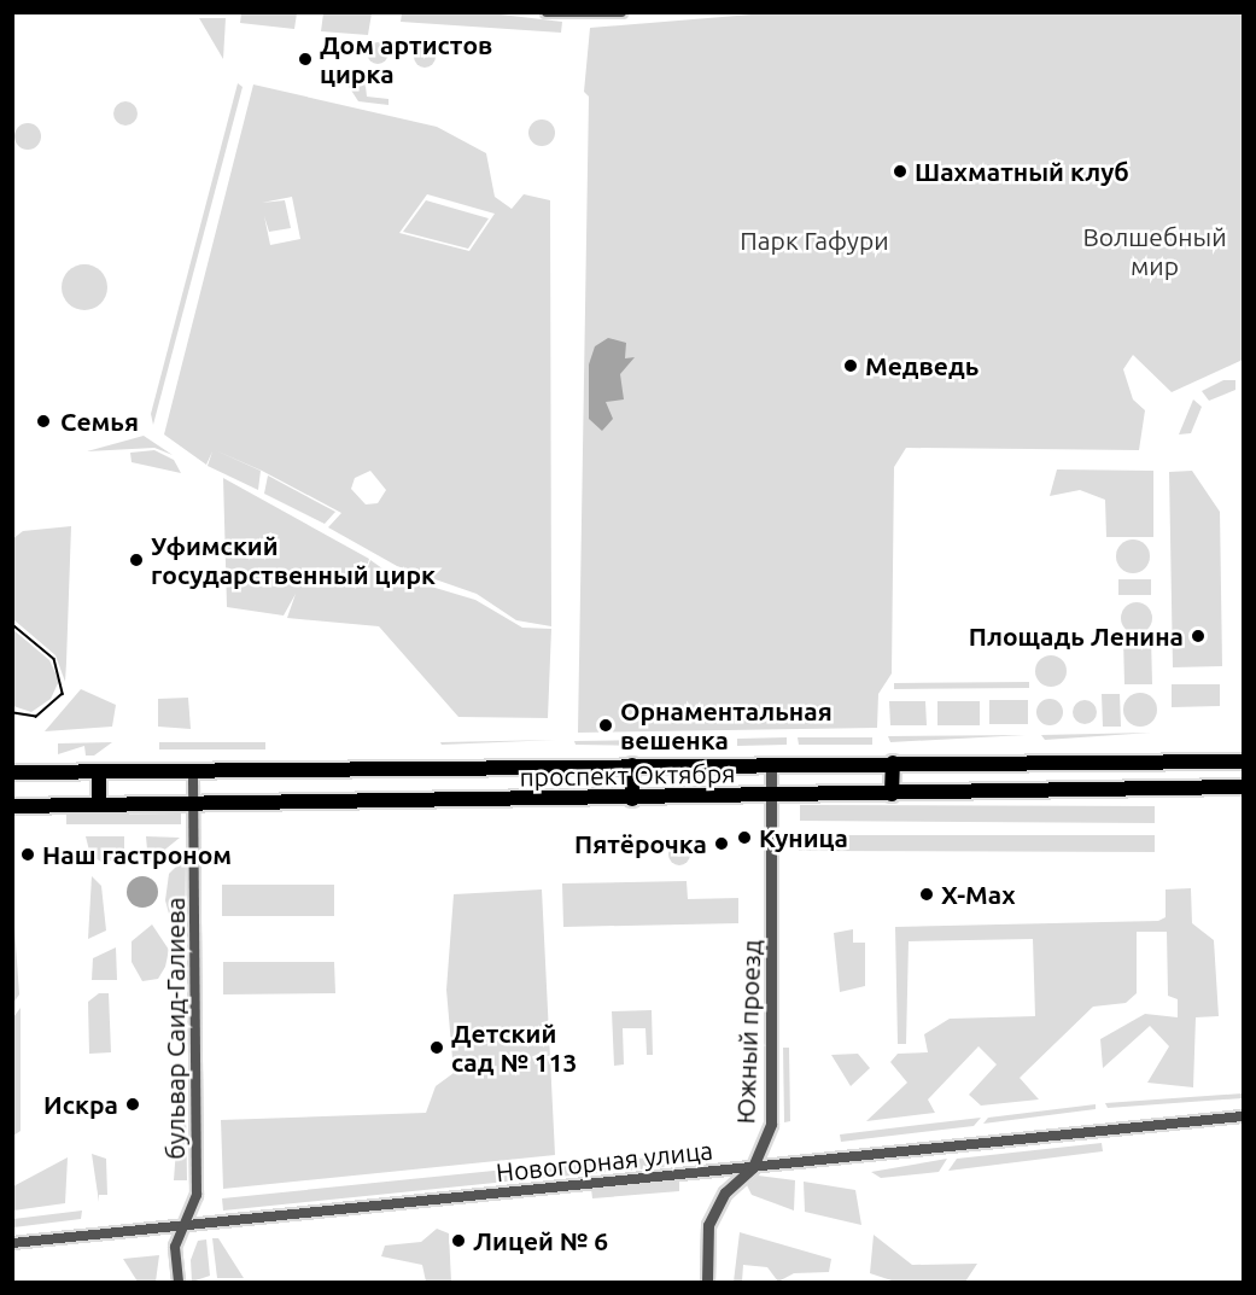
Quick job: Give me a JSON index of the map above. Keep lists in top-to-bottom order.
{
  "streets": {
    "main road": ["проспект Октября"],
    "street": ["бульвар Саид-Галиева", "Южный проезд", "Новогорная улица"]
  },
  "crossings": [
    ["проспект Октября", "бульвар Саид-Галиева"],
    ["проспект Октября", "Южный проезд"],
    ["бульвар Саид-Галиева", "Новогорная улица"],
    ["Южный проезд", "Новогорная улица"]
  ],
  "parks": ["Волшебный мир", "Парк Гафури"],
  "places": [
    "Дом артистов цирка",
    "Шахматный клуб",
    "Медведь",
    "Семья",
    "Уфимский государственный цирк",
    "Площадь Ленина",
    "Орнаментальная вешенка",
    "Куница",
    "Пятёрочка",
    "Наш гастроном",
    "X-Max",
    "Детский сад № 113",
    "Искра",
    "Лицей № 6"
  ]
}
